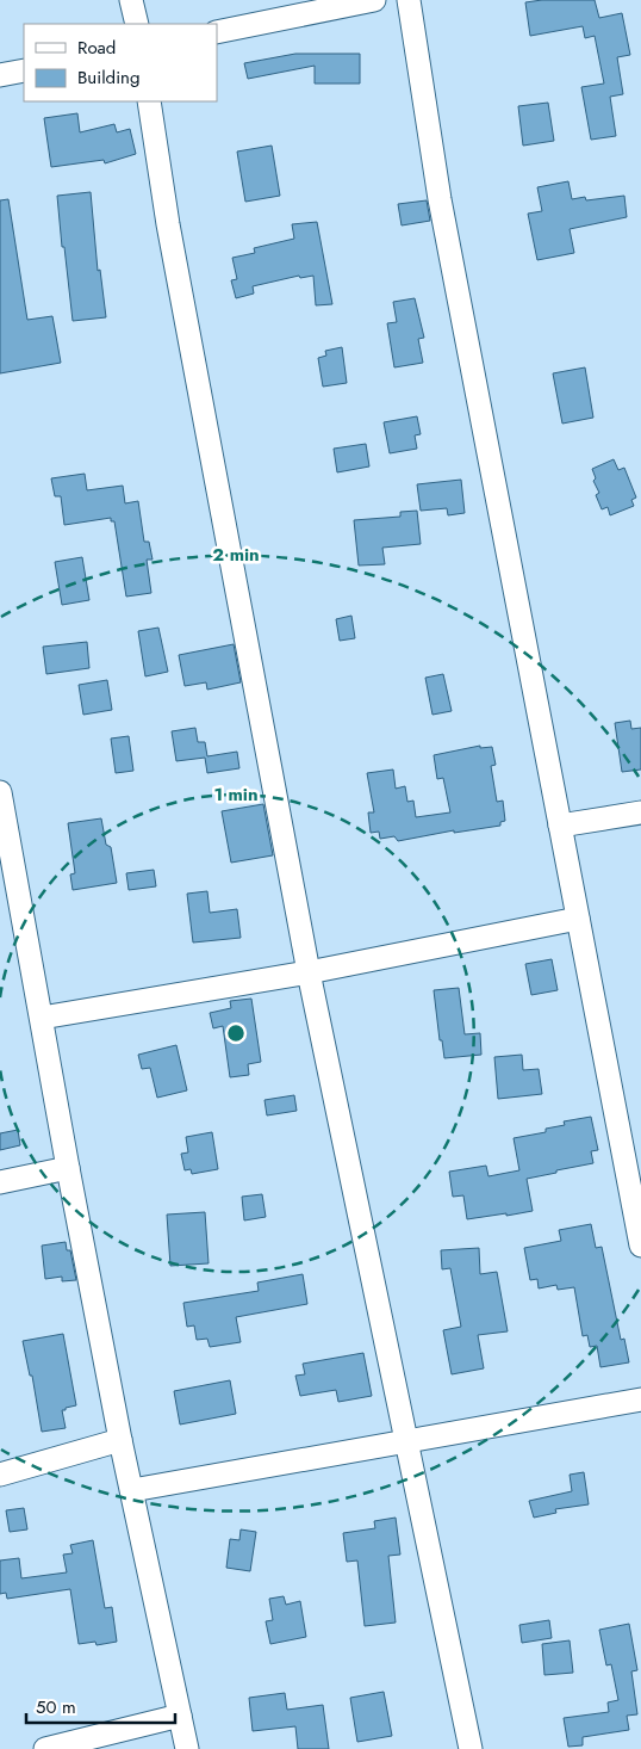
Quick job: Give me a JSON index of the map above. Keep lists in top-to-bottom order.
{
  "legend": ["Road", "Building"],
  "scale_bar": "50 m",
  "rings": ["2 min", "1 min"]
}
